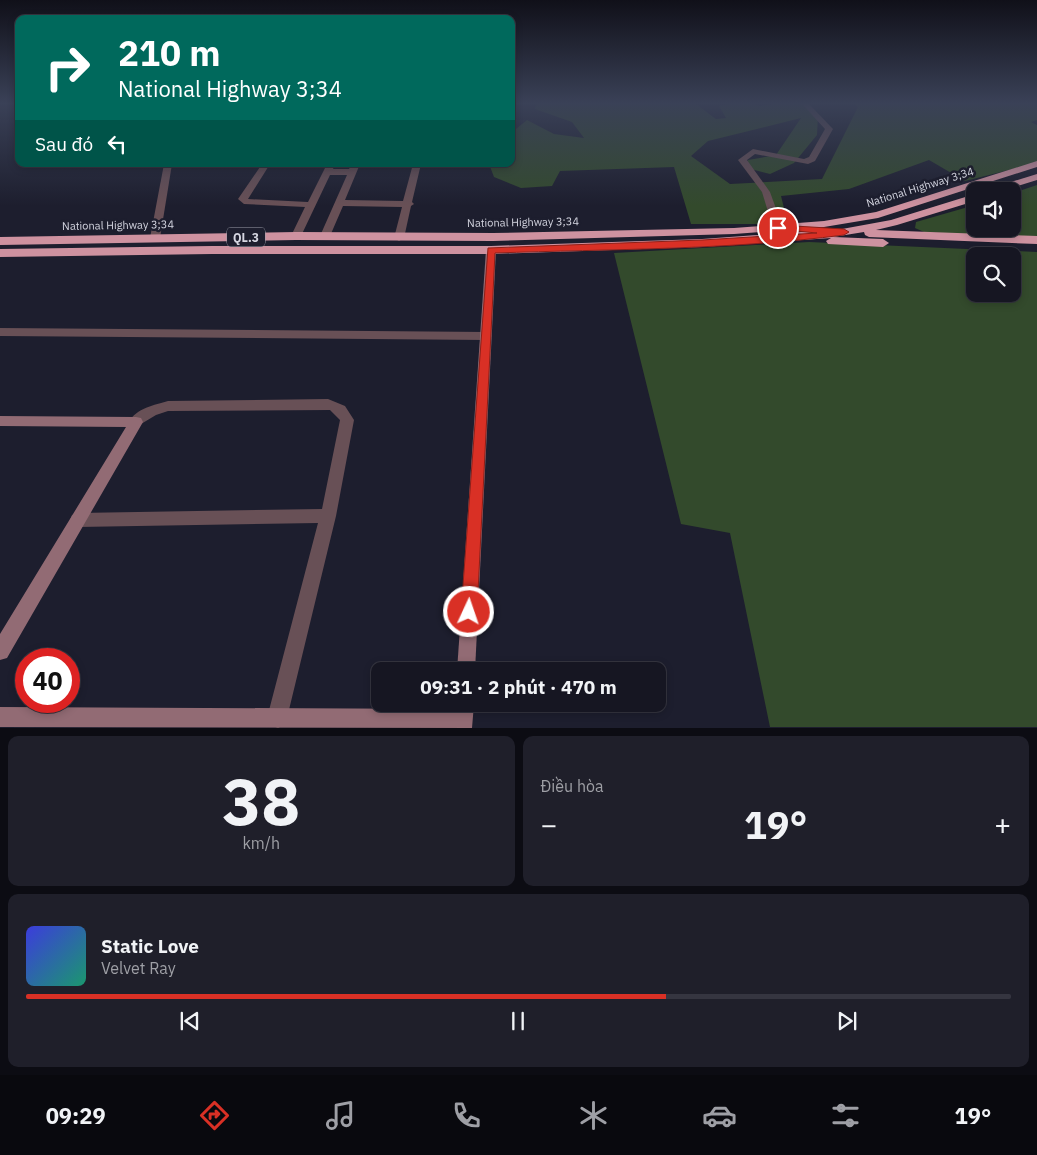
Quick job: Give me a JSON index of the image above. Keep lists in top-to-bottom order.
{
  "streets": {
    "highway": ["National Highway 3;34", "QL.3"]
  },
  "page": {
    "turn": ["210 m", "National Highway 3;34"],
    "then": "Sau đó",
    "limit": "40",
    "trip": "09:31 · 2 phút · 470 m",
    "tile": [
      ["38", "km/h"],
      "Điều hòa"
    ],
    "heat": ["−", "19°", "+"],
    "song": ["Static Love", "Velvet Ray"],
    "tabs": ["09:29", "19°"]
  }
}
